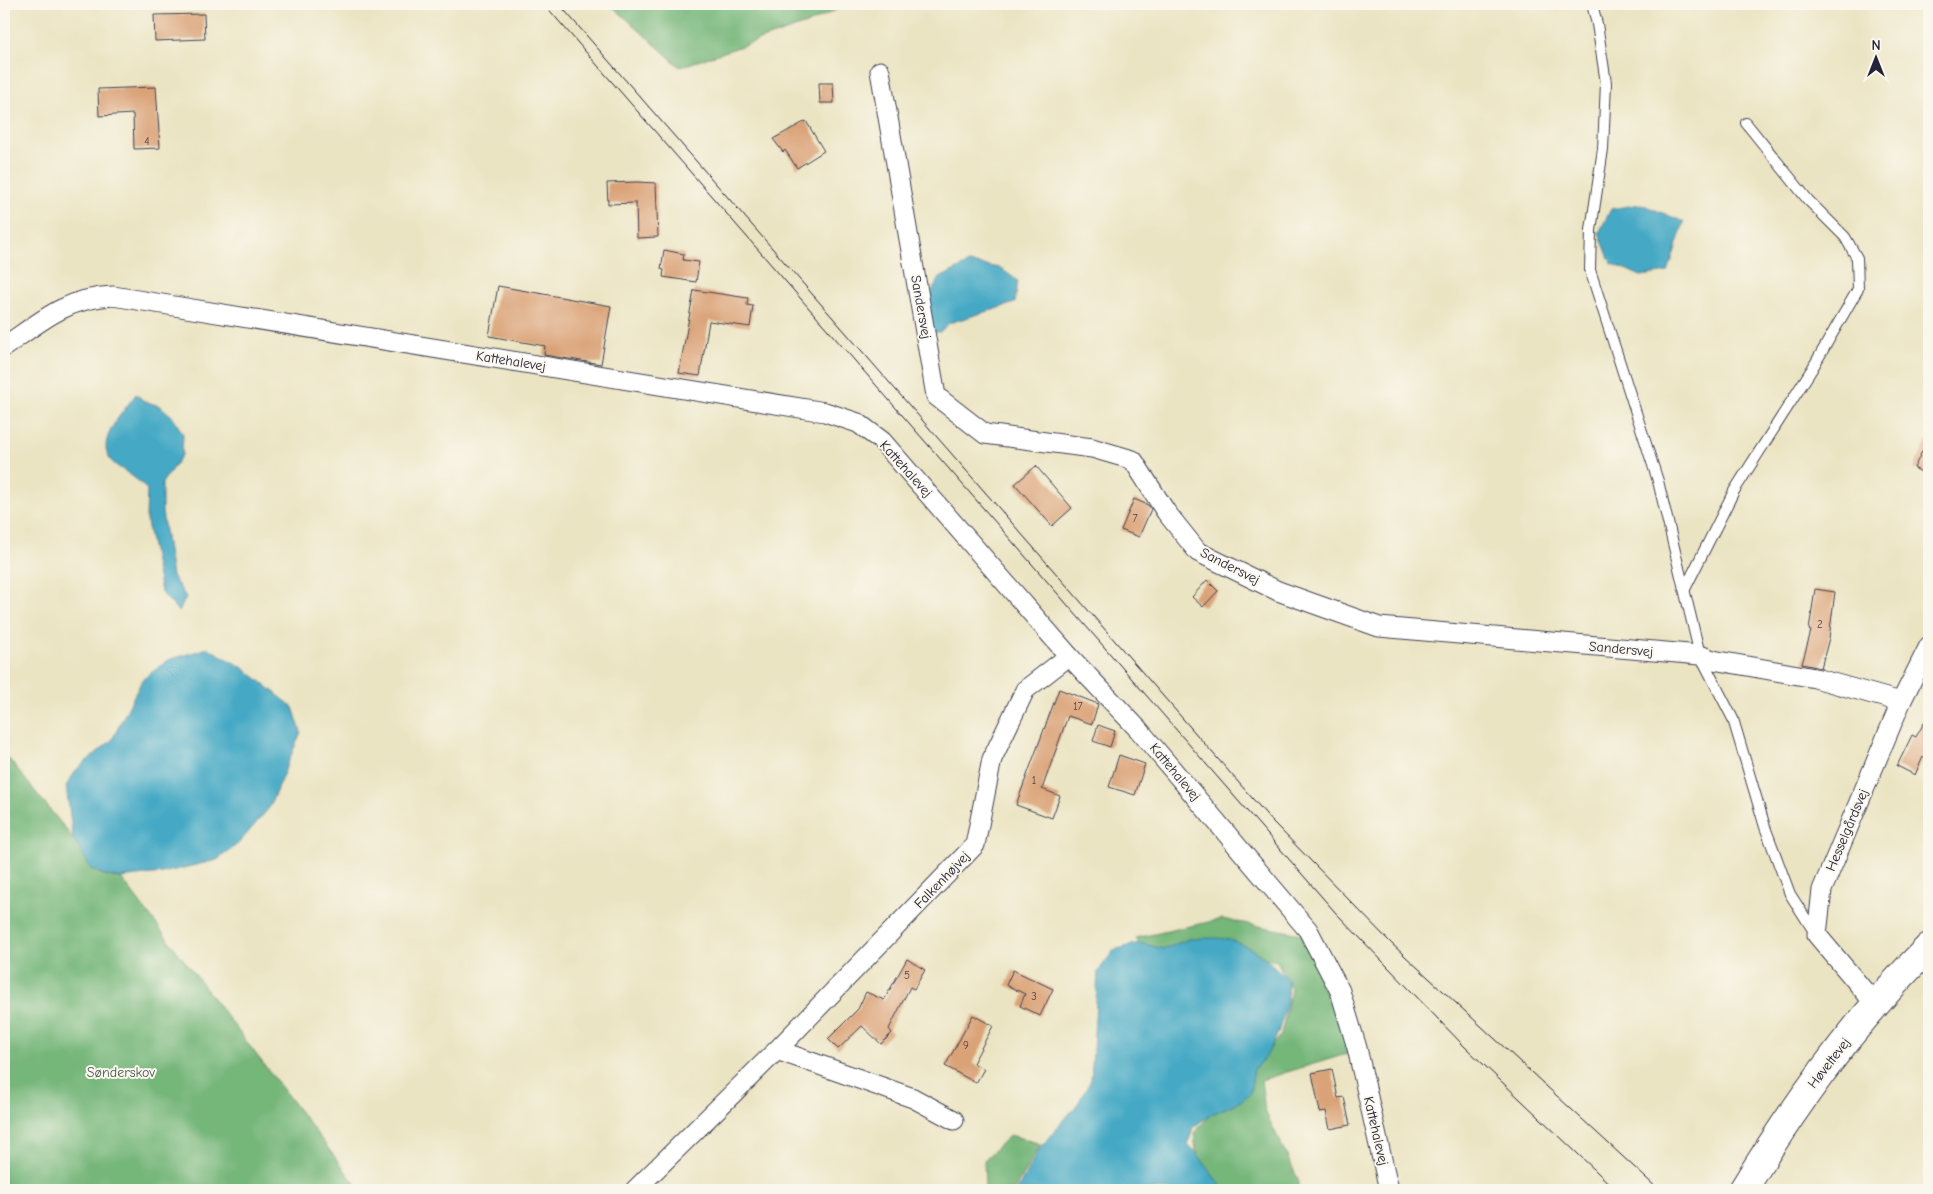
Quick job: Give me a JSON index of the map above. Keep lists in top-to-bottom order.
{
  "streets": {
    "street": [
      "Sandersvej",
      "Kattehalevej",
      "Hesselgårdsvej",
      "Falkenhøjvej",
      "Høveltevej"
    ]
  },
  "crossings": [
    ["Sandersvej", "Hesselgårdsvej"],
    ["Kattehalevej", "Falkenhøjvej"]
  ],
  "parks": ["Sønderskov"],
  "house_numbers": [
    "4",
    "7",
    "2",
    "17",
    "1",
    "5",
    "3",
    "9"
  ],
  "north": "top"
}
